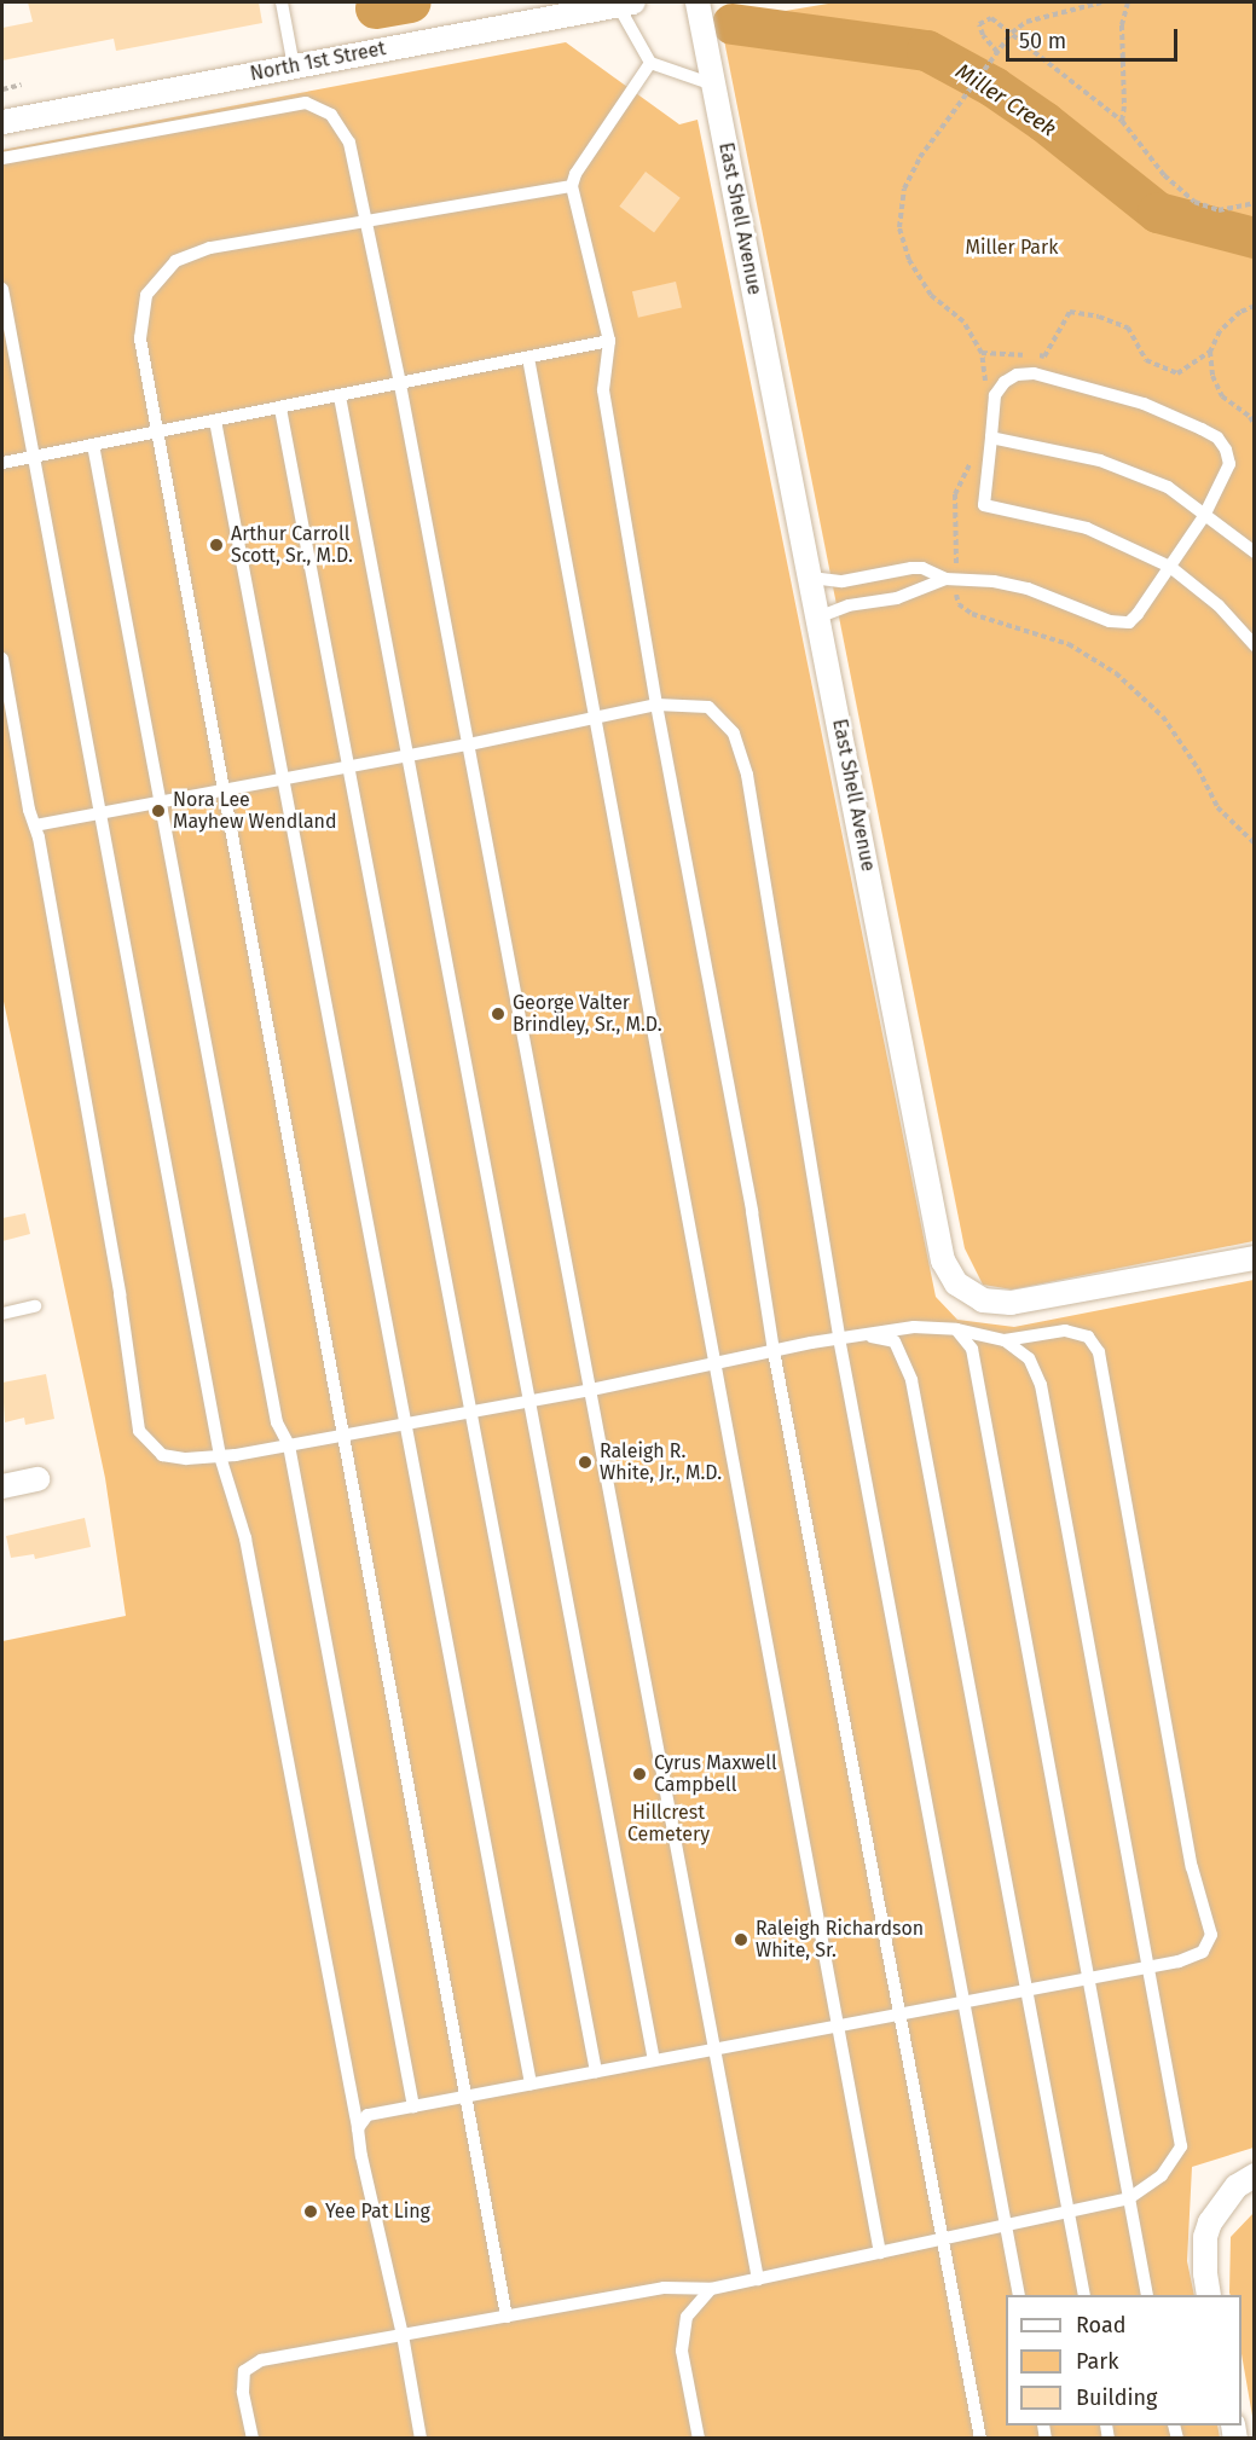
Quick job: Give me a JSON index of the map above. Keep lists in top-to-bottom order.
{
  "streets": {
    "street": ["North 1st Street", "East Shell Avenue"]
  },
  "water": ["Miller Creek"],
  "parks": ["Miller Park", "Hillcrest Cemetery"],
  "places": [
    "Arthur Carroll Scott, Sr., M.D.",
    "Nora Lee Mayhew Wendland",
    "George Valter Brindley, Sr., M.D.",
    "Raleigh R. White, Jr., M.D.",
    "Cyrus Maxwell Campbell",
    "Raleigh Richardson White, Sr.",
    "Yee Pat Ling"
  ],
  "legend": ["Road", "Park", "Building"],
  "scale_bar": "50 m"
}
